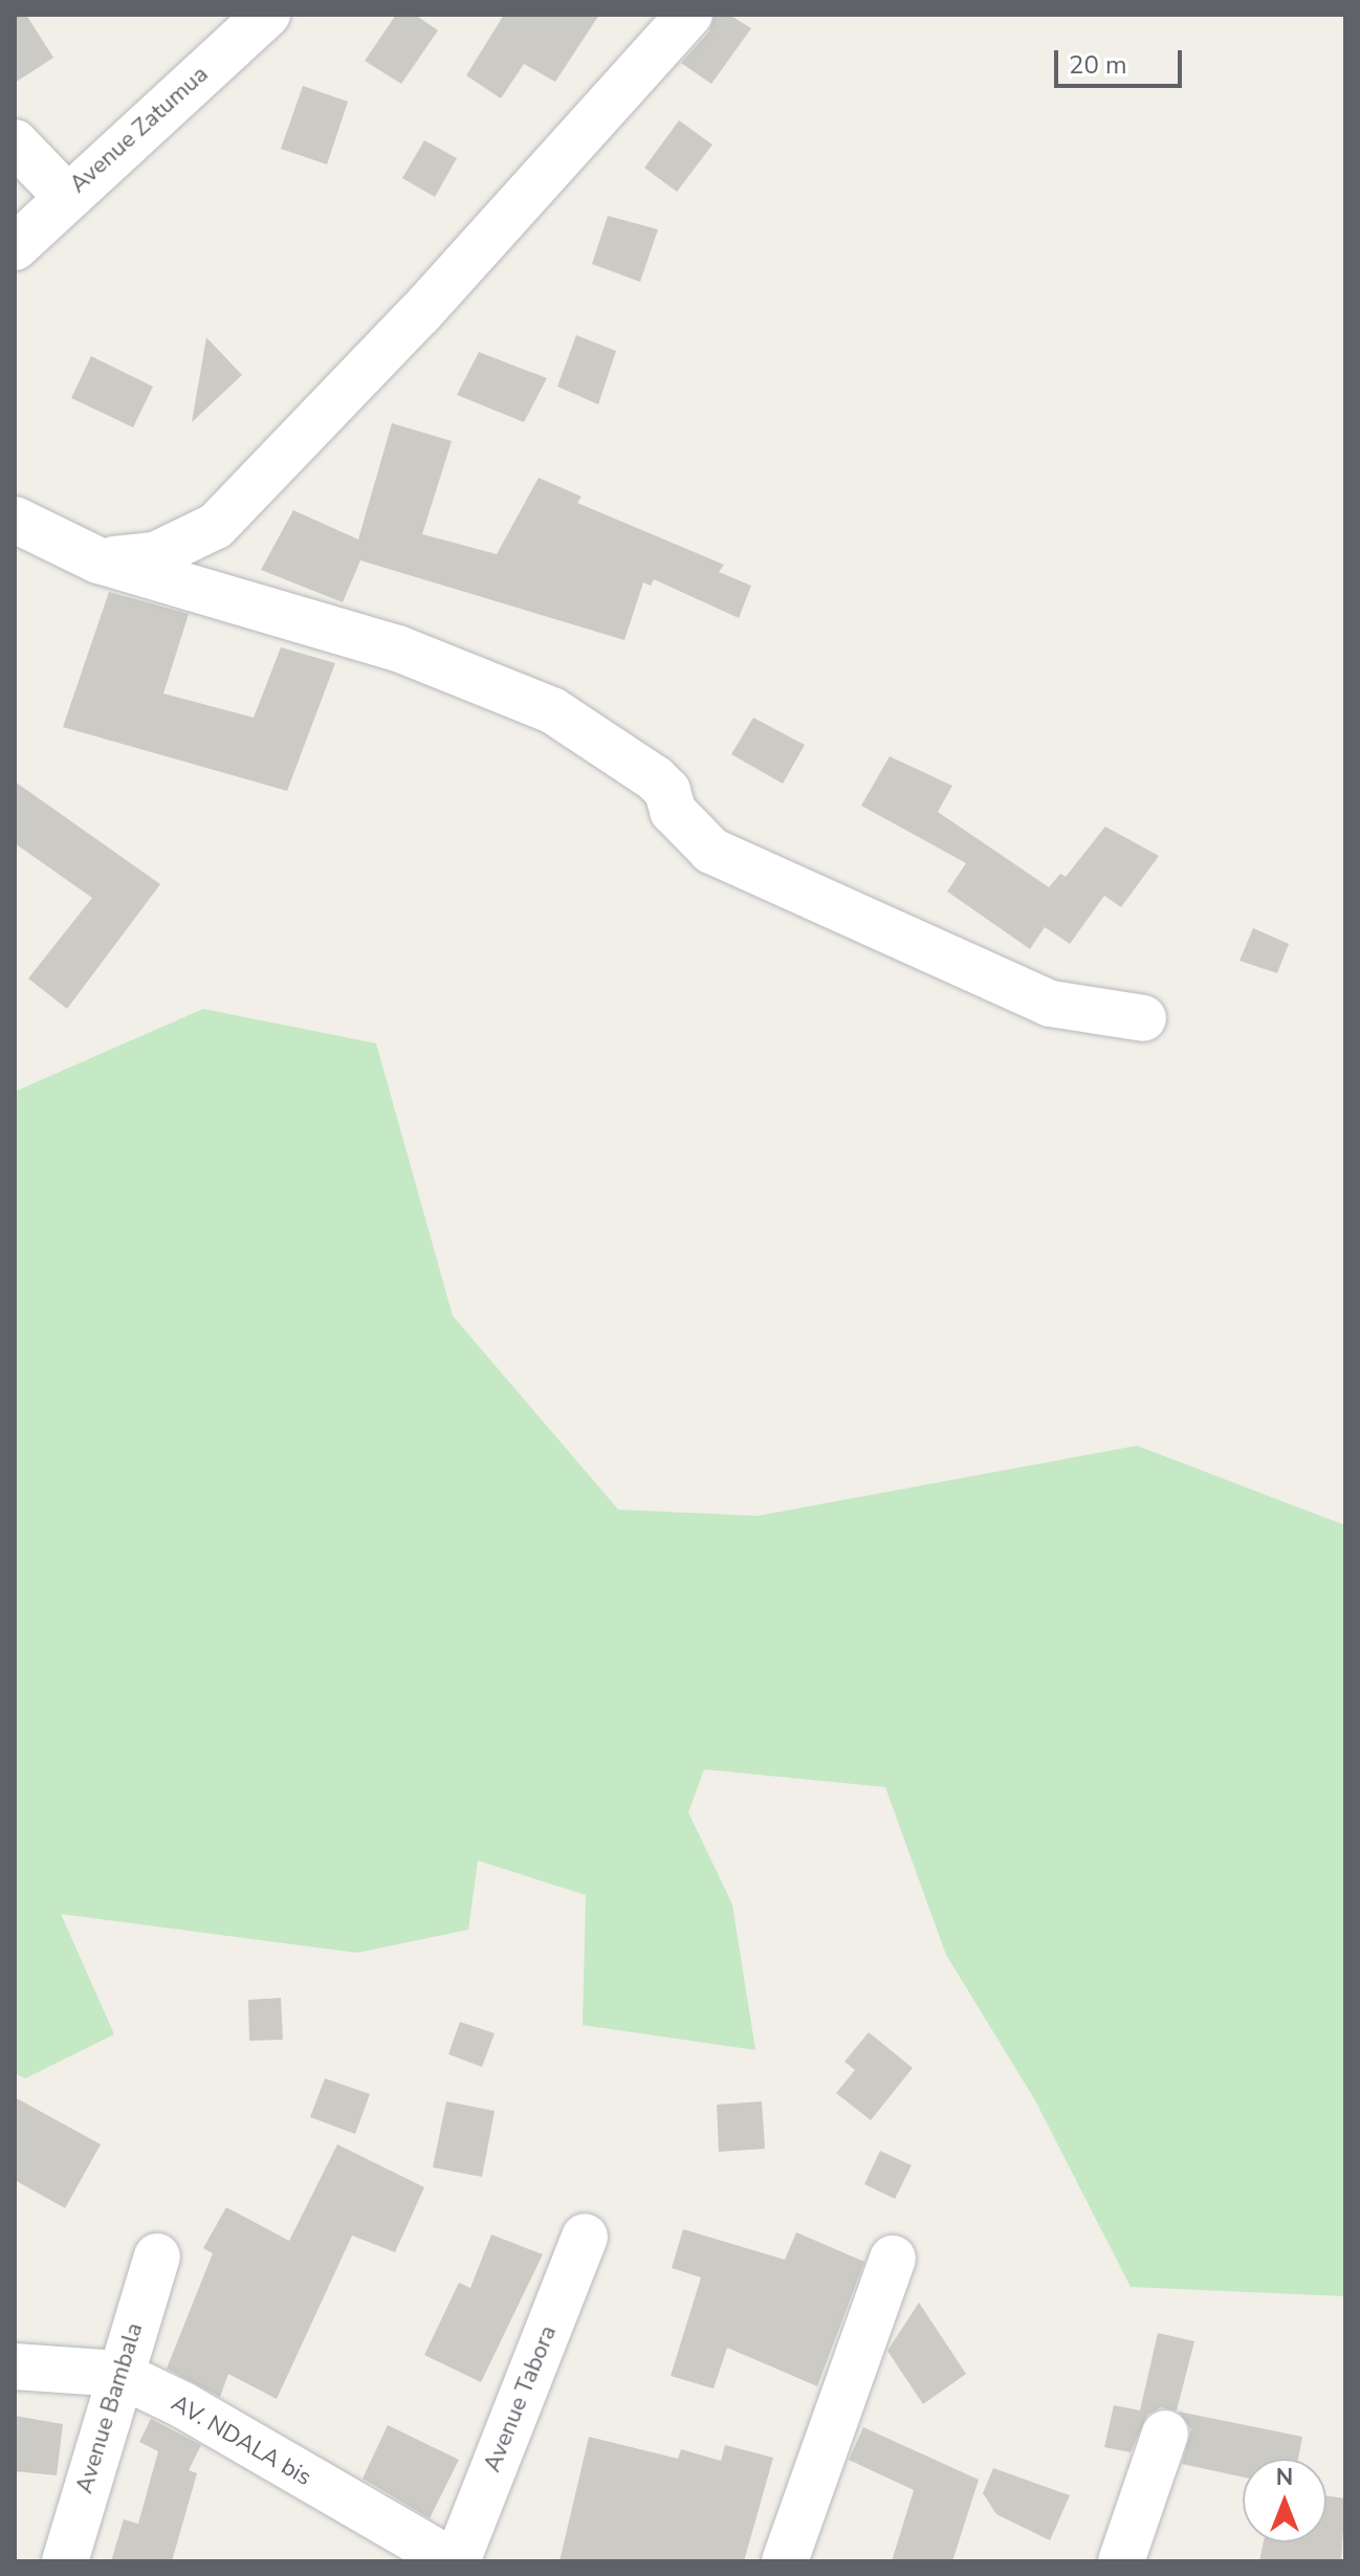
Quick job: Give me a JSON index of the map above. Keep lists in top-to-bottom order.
{
  "streets": {
    "street": [
      "Avenue Zatumua",
      "Avenue Tabora",
      "Avenue Bambala",
      "AV. NDALA bis"
    ]
  },
  "crossings": [
    ["Avenue Tabora", "AV. NDALA bis"],
    ["Avenue Bambala", "AV. NDALA bis"]
  ],
  "scale_bar": "20 m",
  "north": "top"
}
